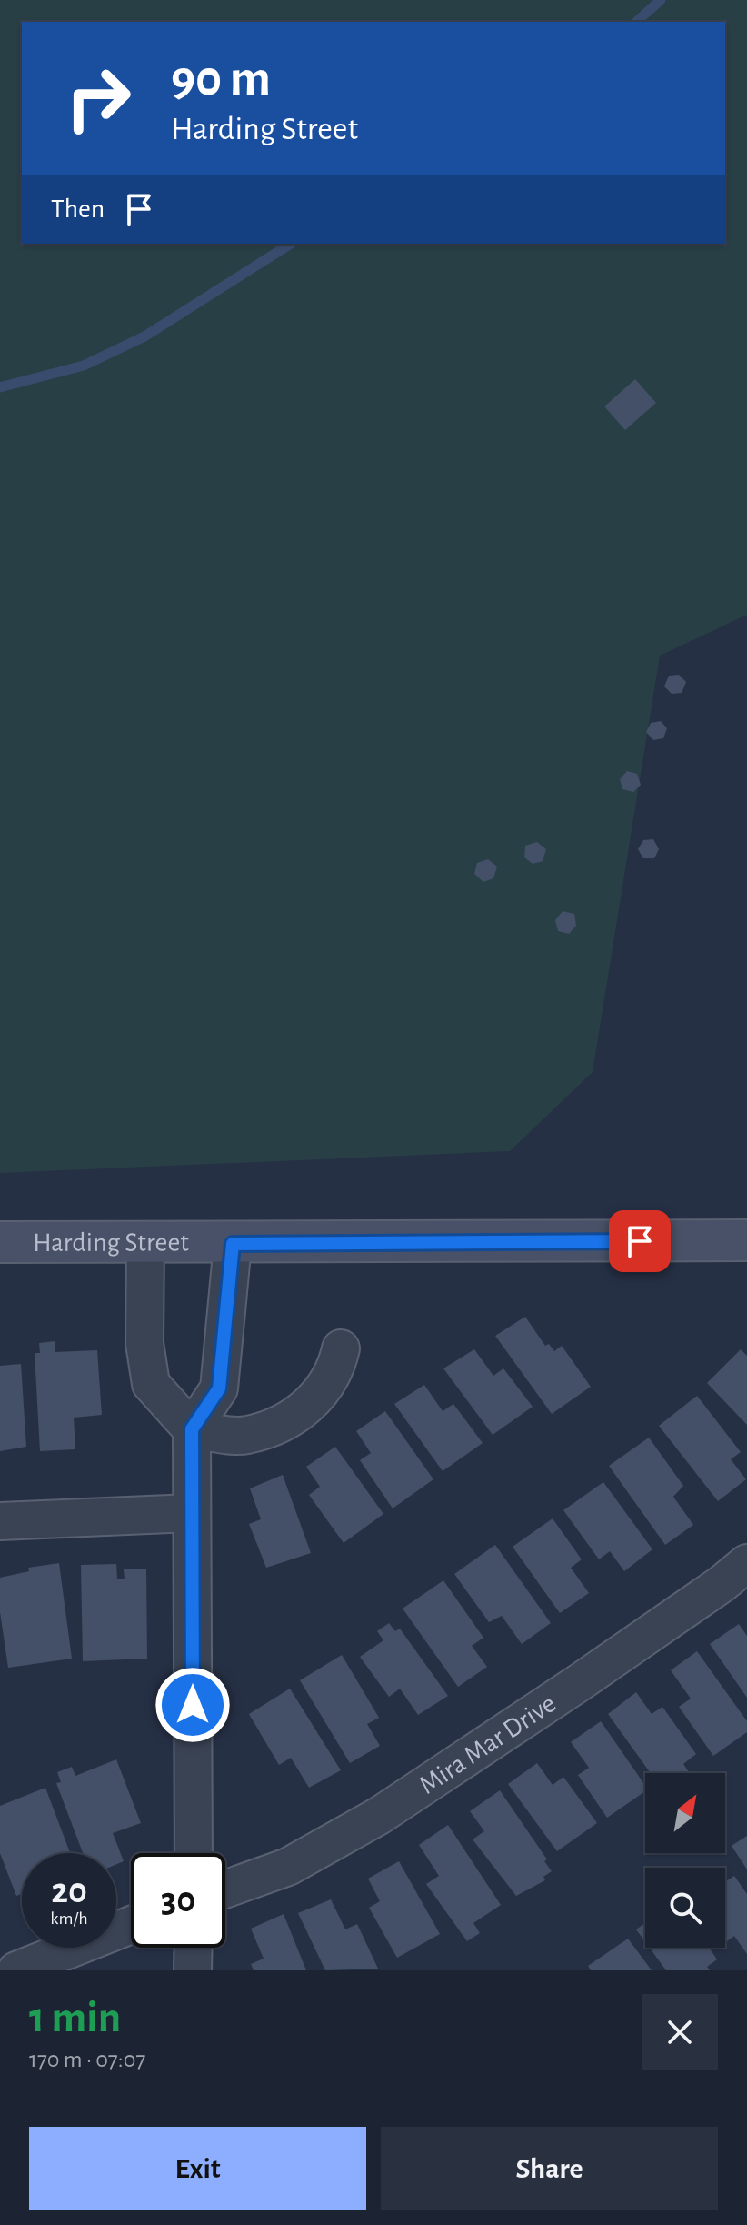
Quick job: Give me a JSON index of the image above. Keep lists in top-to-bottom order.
{
  "streets": {
    "street": ["Harding Street", "Mira Mar Drive"]
  },
  "north": "top right",
  "page": {
    "turn": ["90 m", "Harding Street"],
    "then": "Then",
    "speed": "20 km/h",
    "limit": "30",
    "heading": ["1 min", "170 m · 07:07"],
    "buttons": ["Exit", "Share"]
  }
}
